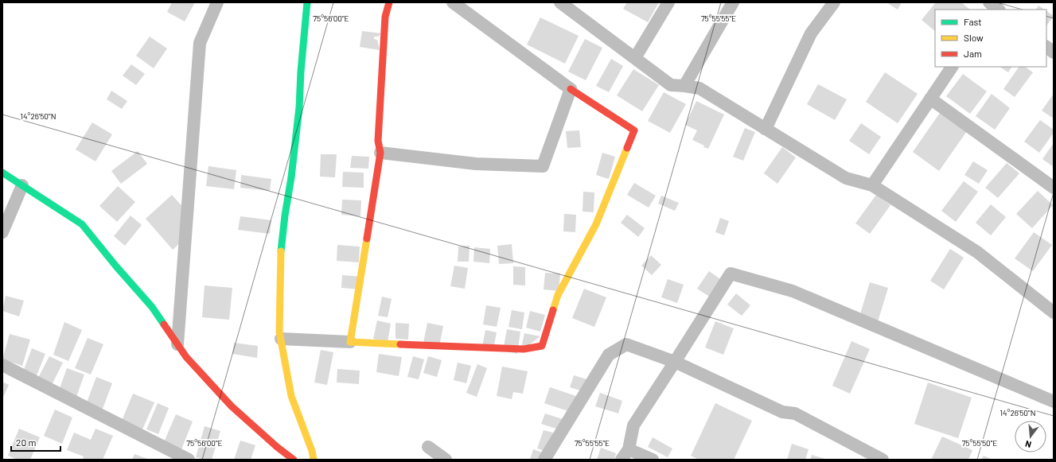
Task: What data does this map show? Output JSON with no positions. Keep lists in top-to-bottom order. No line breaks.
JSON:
{"legend":["Fast","Slow","Jam"],"scale_bar":"20 m","north":"bottom","coordinates":["75°56'00\"E","75°55'55\"E","14°26'50\"N","75°55'50\"E"]}
